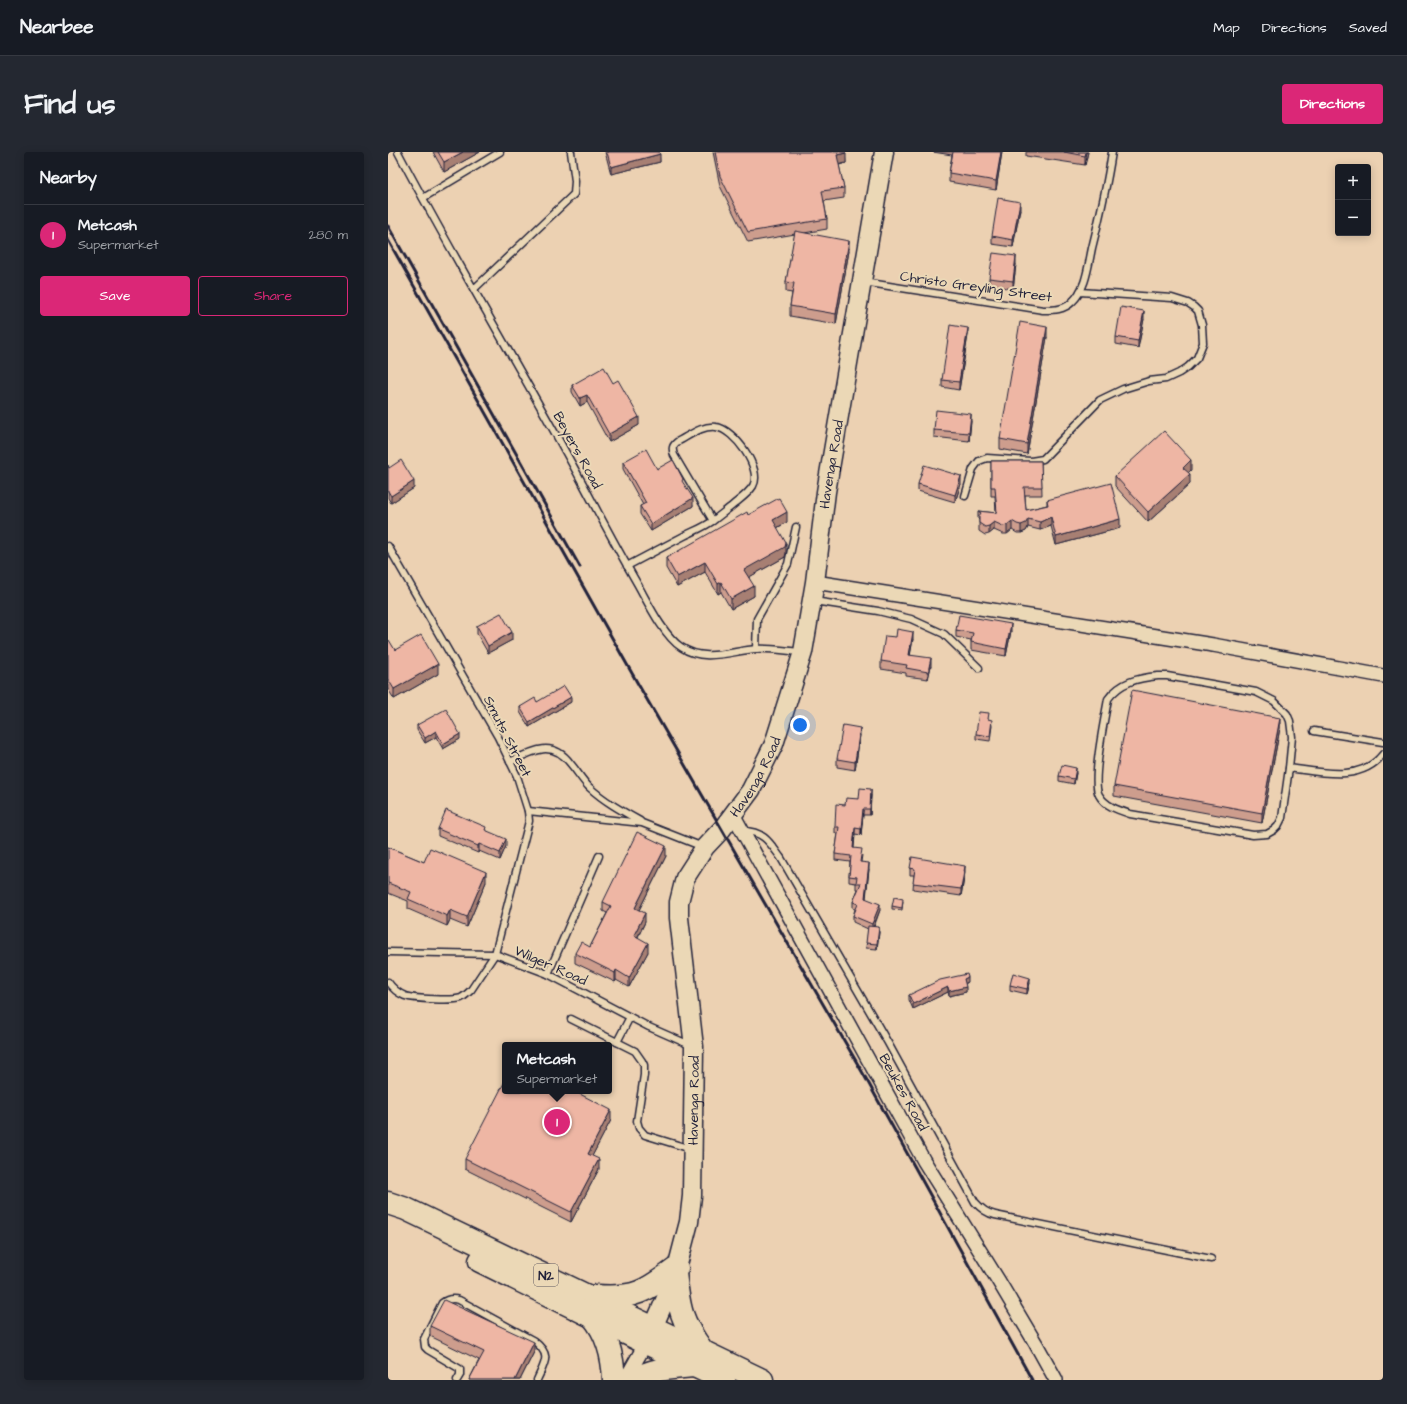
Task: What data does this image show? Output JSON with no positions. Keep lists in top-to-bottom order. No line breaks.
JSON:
{"streets":{"highway":["N2"],"street":["Havenga Road","Beukes Road"],"lane":["Christo Greyling Street","Beyers Road","Smuts Street","Wilger Road"]},"crossings":[["Christo Greyling Street","Havenga Road"],["Beyers Road","Havenga Road"],["Havenga Road","Wilger Road"],["Havenga Road","Beukes Road"],["Havenga Road","N2"],["Smuts Street","Wilger Road"]],"page":{"header":"Nearbee","nav":["Map","Directions","Saved"],"buttons":["Directions",["Save","Share"]],"title":"Find us","heading":"Nearby","map_buttons":["+","−"],"list":[{"mark":"1","name":"Metcash","note":"Supermarket","value":"280 m"}],"popup":["Metcash","Supermarket"],"pins":"1"}}
